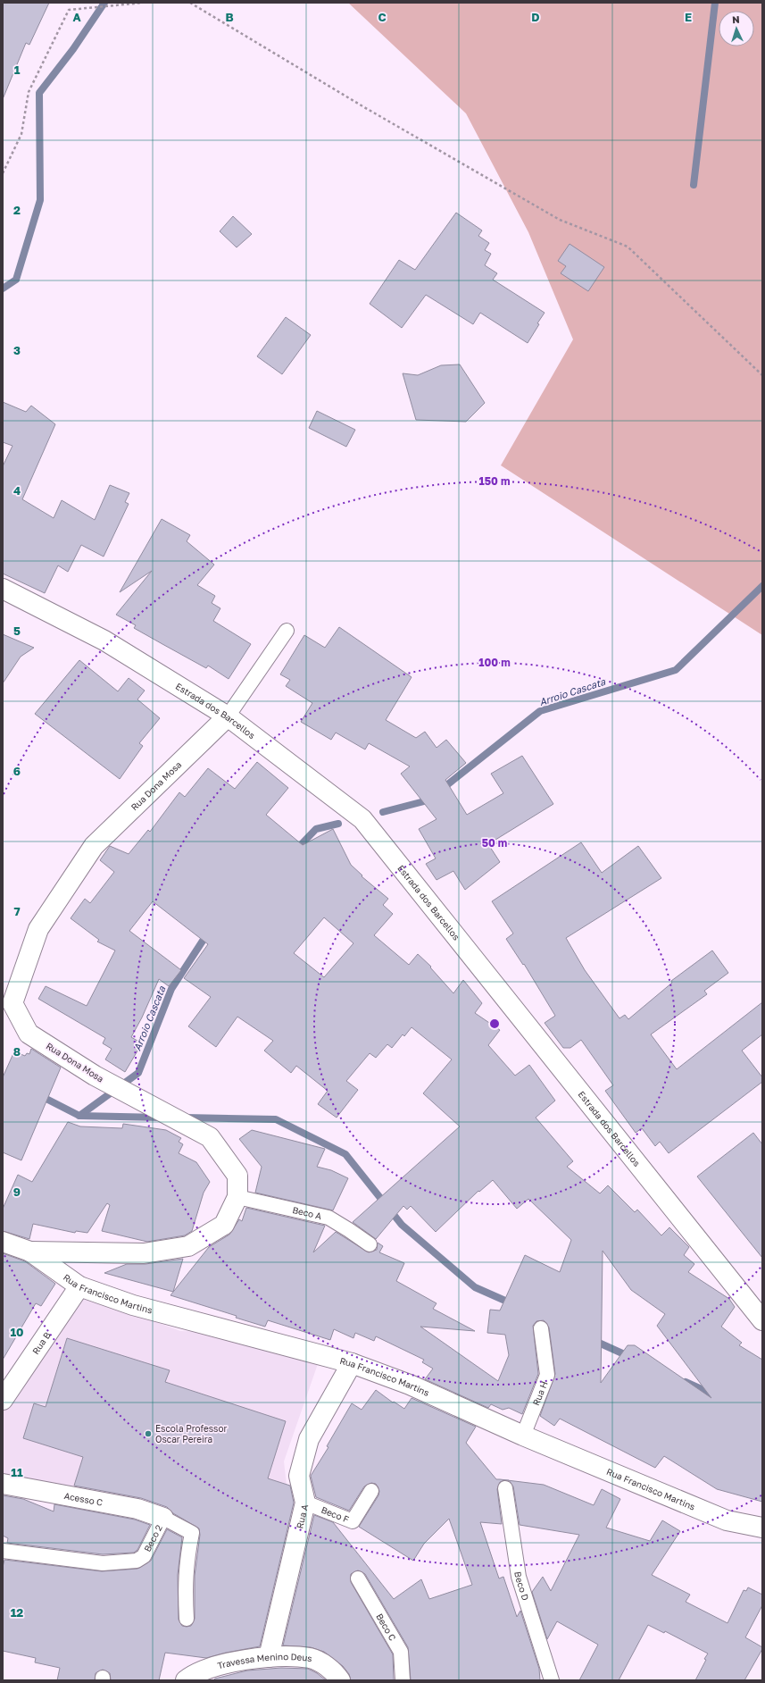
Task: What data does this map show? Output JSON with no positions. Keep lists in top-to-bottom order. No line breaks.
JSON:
{"streets":{"street":["Estrada dos Barcellos","Rua Dona Mosa","Rua Francisco Martins","Rua B","Acesso C","Rua A","Travessa Menino Deus"],"lane":["Beco A","Rua H","Beco F","Beco 2","Beco D","Beco C"]},"crossings":[["Estrada dos Barcellos","Rua Dona Mosa"],["Rua Dona Mosa","Beco A"],["Rua Dona Mosa","Rua Francisco Martins"],["Rua Francisco Martins","Rua B"],["Rua Francisco Martins","Rua H"],["Rua Francisco Martins","Rua A"],["Acesso C","Beco 2"],["Beco F","Rua A"],["Rua A","Travessa Menino Deus"]],"water":["Arroio Cascata"],"places":["Escola Professor Oscar Pereira"],"north":"top","grid":{"columns":["A","B","C","D","E"],"rows":["1","2","3","4","5","6","7","8","9","10","11","12"]},"rings":["150 m","100 m","50 m"]}
